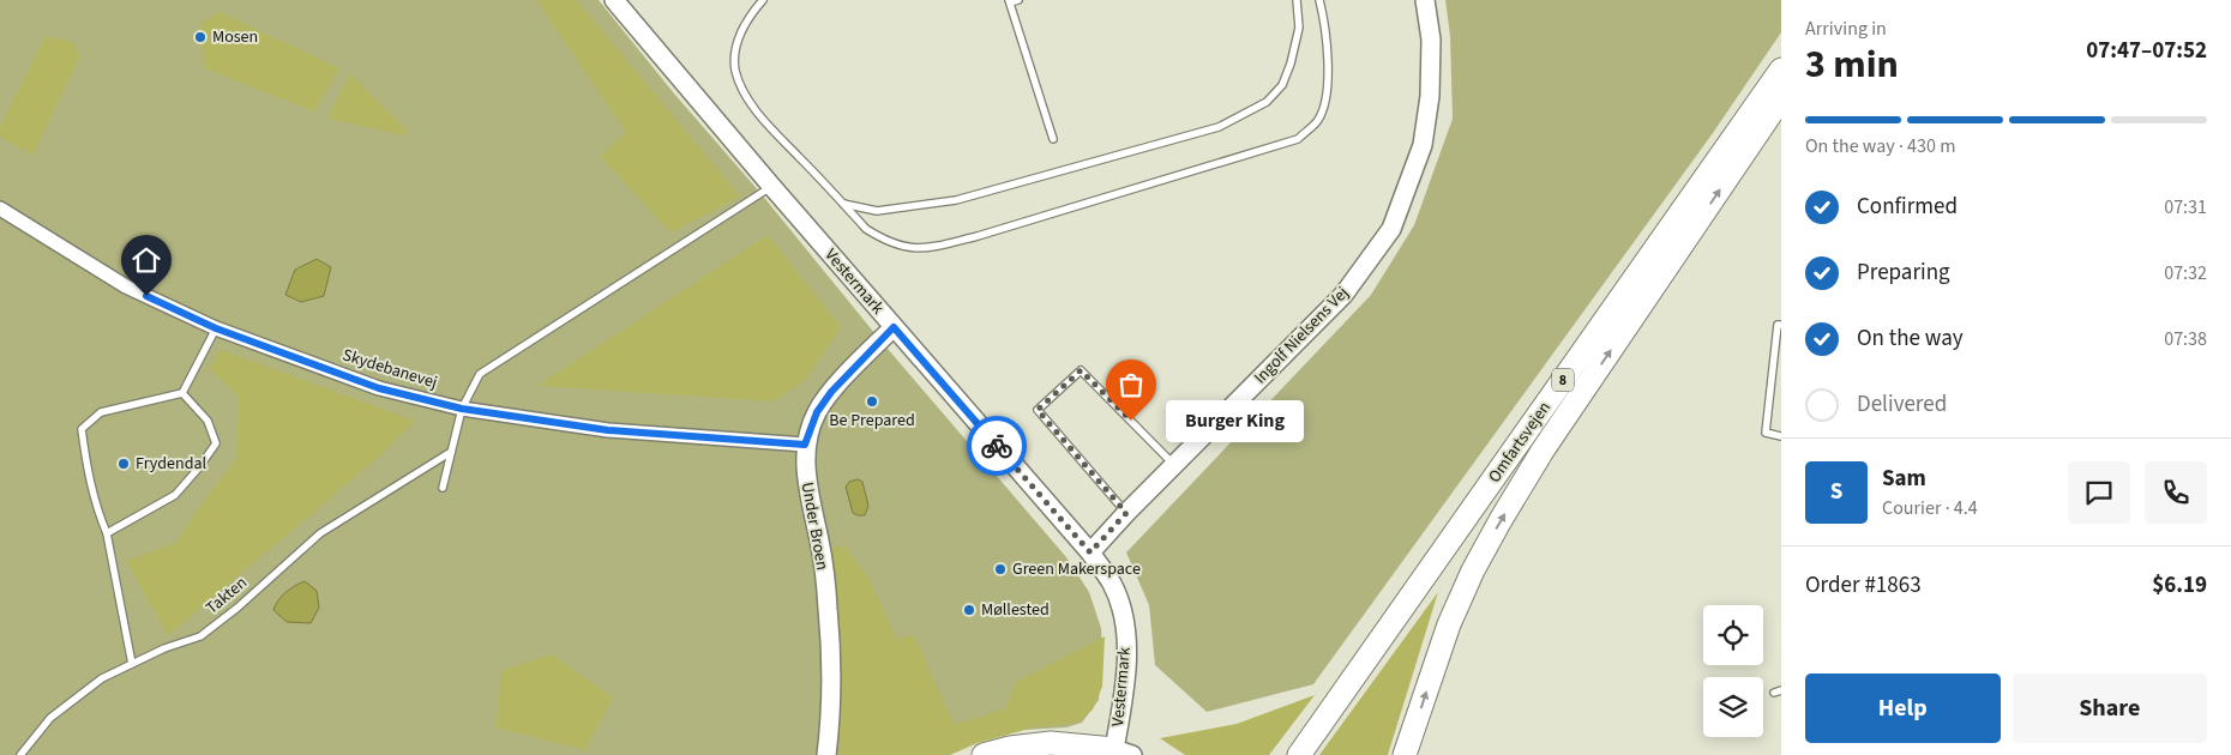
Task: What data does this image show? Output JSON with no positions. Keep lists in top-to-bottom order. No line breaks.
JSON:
{"streets":{"highway":["8","Omfartsvejen"],"street":["Vestermark","Ingolf Nielsens Vej","Skydebanevej","Under Broen"],"lane":["Takten"]},"crossings":[["Vestermark","Ingolf Nielsens Vej"],["Vestermark","Under Broen"],["Skydebanevej","Under Broen"]],"places":["Mosen","Be Prepared","Burger King","Frydendal","Green Makerspace","Møllested"],"page":{"heading":["3 min","Arriving in","07:47–07:52"],"panel":["Sam","Courier · 4.4","Order #1863","$6.19"],"bar":"On the way · 430 m","list":[["Confirmed","07:31"],["Preparing","07:32"],["On the way","07:38"],"Delivered"],"bubble":"Burger King","round":"S","buttons":["Help","Share"]}}
